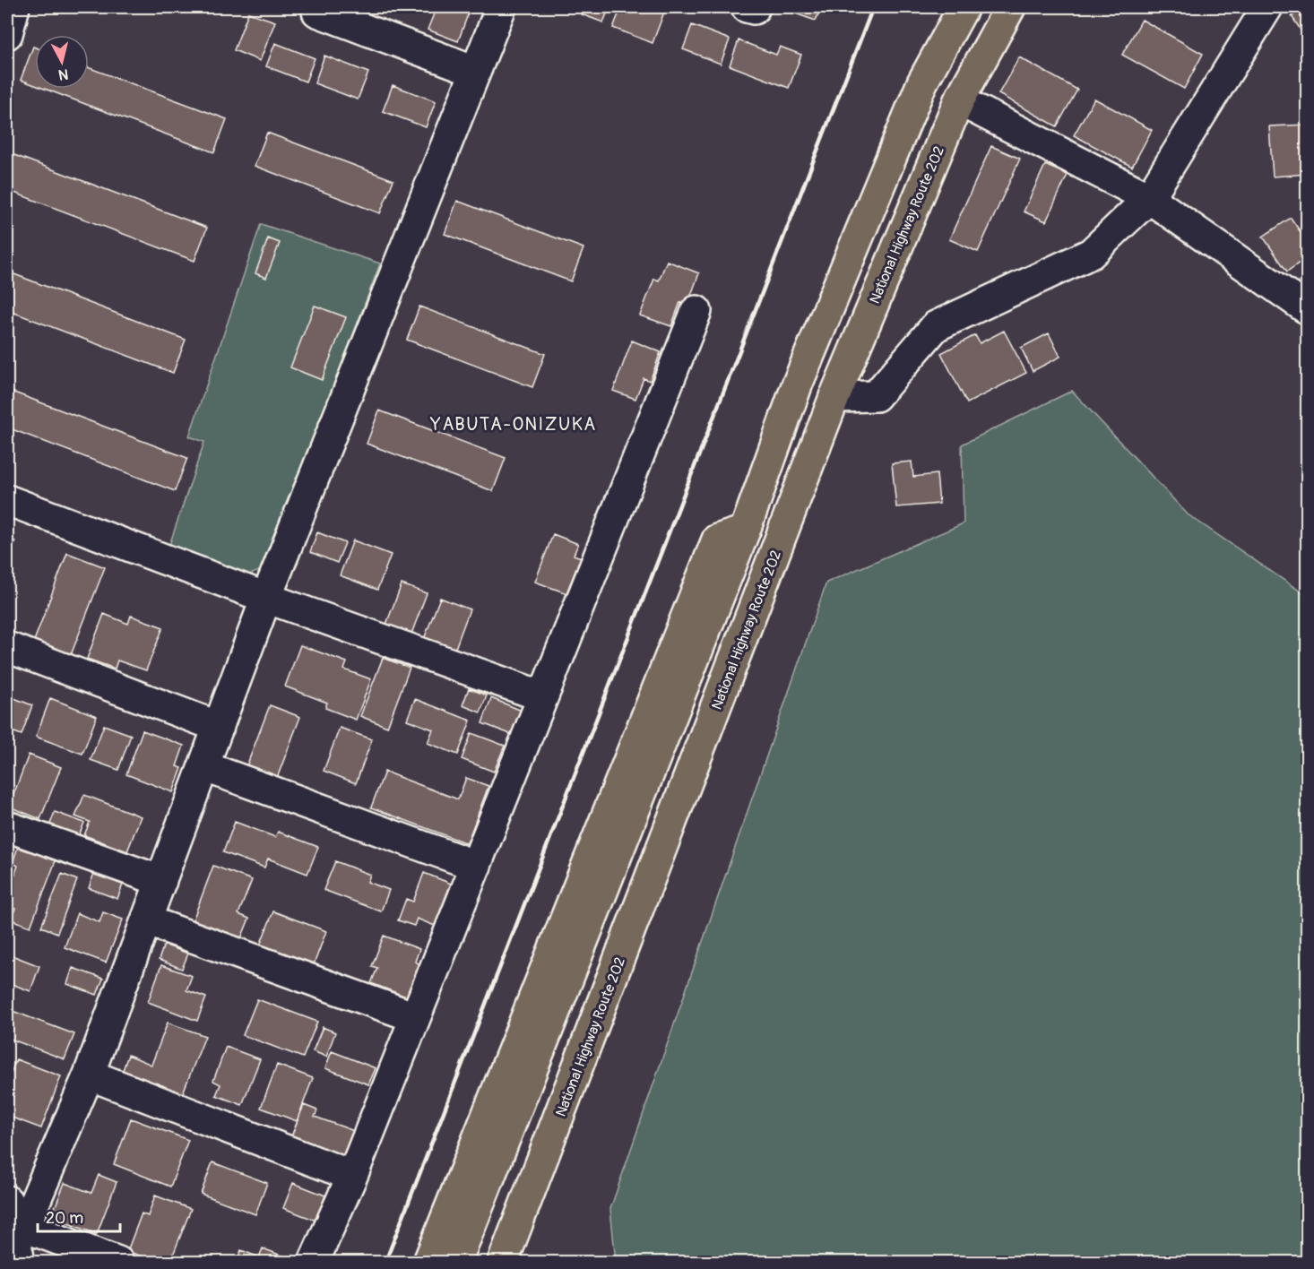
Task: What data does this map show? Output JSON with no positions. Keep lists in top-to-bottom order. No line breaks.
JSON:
{"streets":{"highway":["National Highway Route 202"]},"districts":["YABUTA-ONIZUKA"],"scale_bar":"20 m","north":"bottom"}
